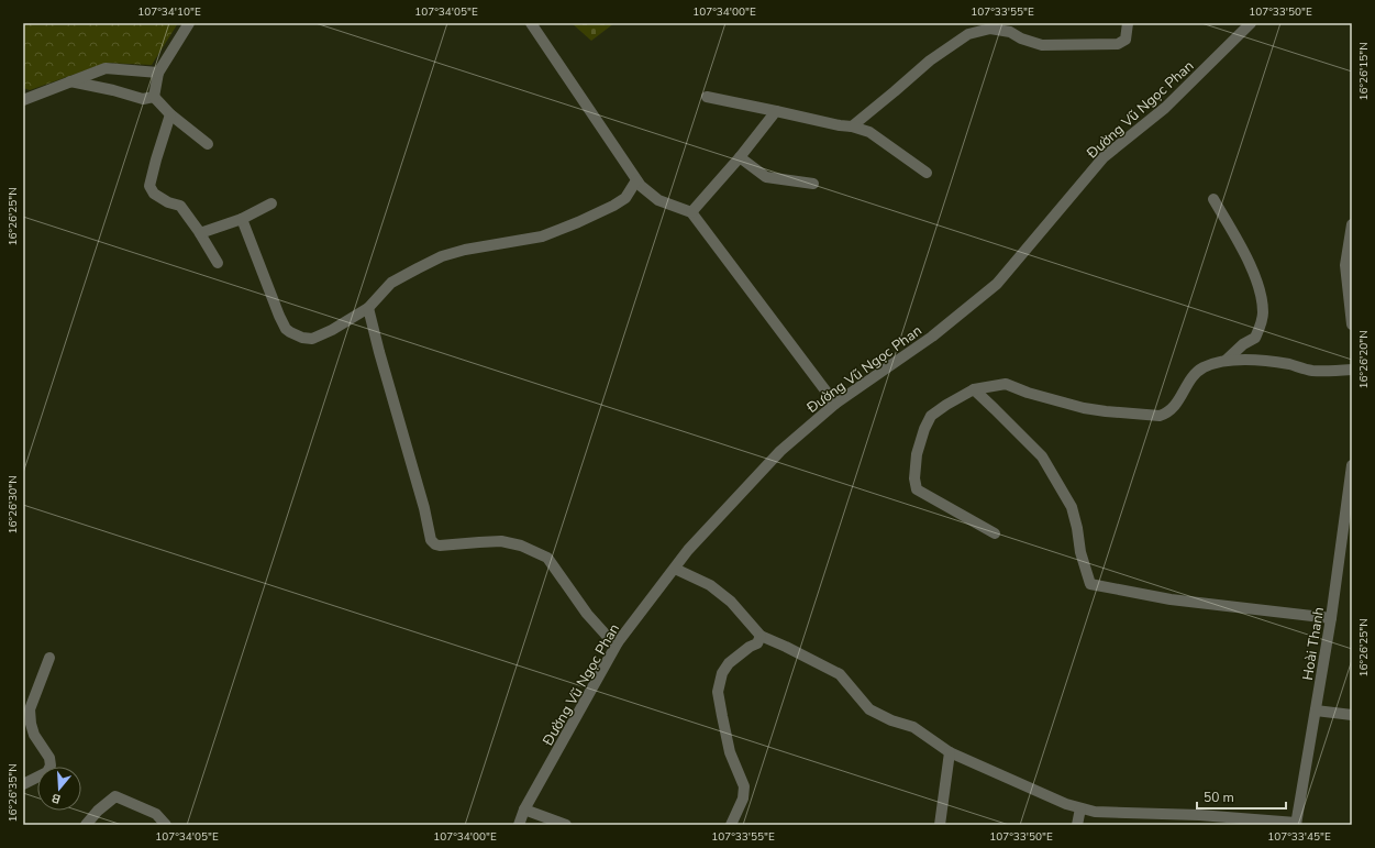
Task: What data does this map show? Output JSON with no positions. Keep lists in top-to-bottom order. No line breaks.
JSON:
{"streets":{"street":["Đường Vũ Ngọc Phan","Hoài Thanh"]},"scale_bar":"50 m","north":"bottom","coordinates":["107°34'10\"E","107°34'05\"E","107°34'00\"E","107°33'55\"E","107°33'50\"E","16°26'15\"N","16°26'25\"N","16°26'20\"N","16°26'30\"N","16°26'35\"N","107°33'45\"E"]}
